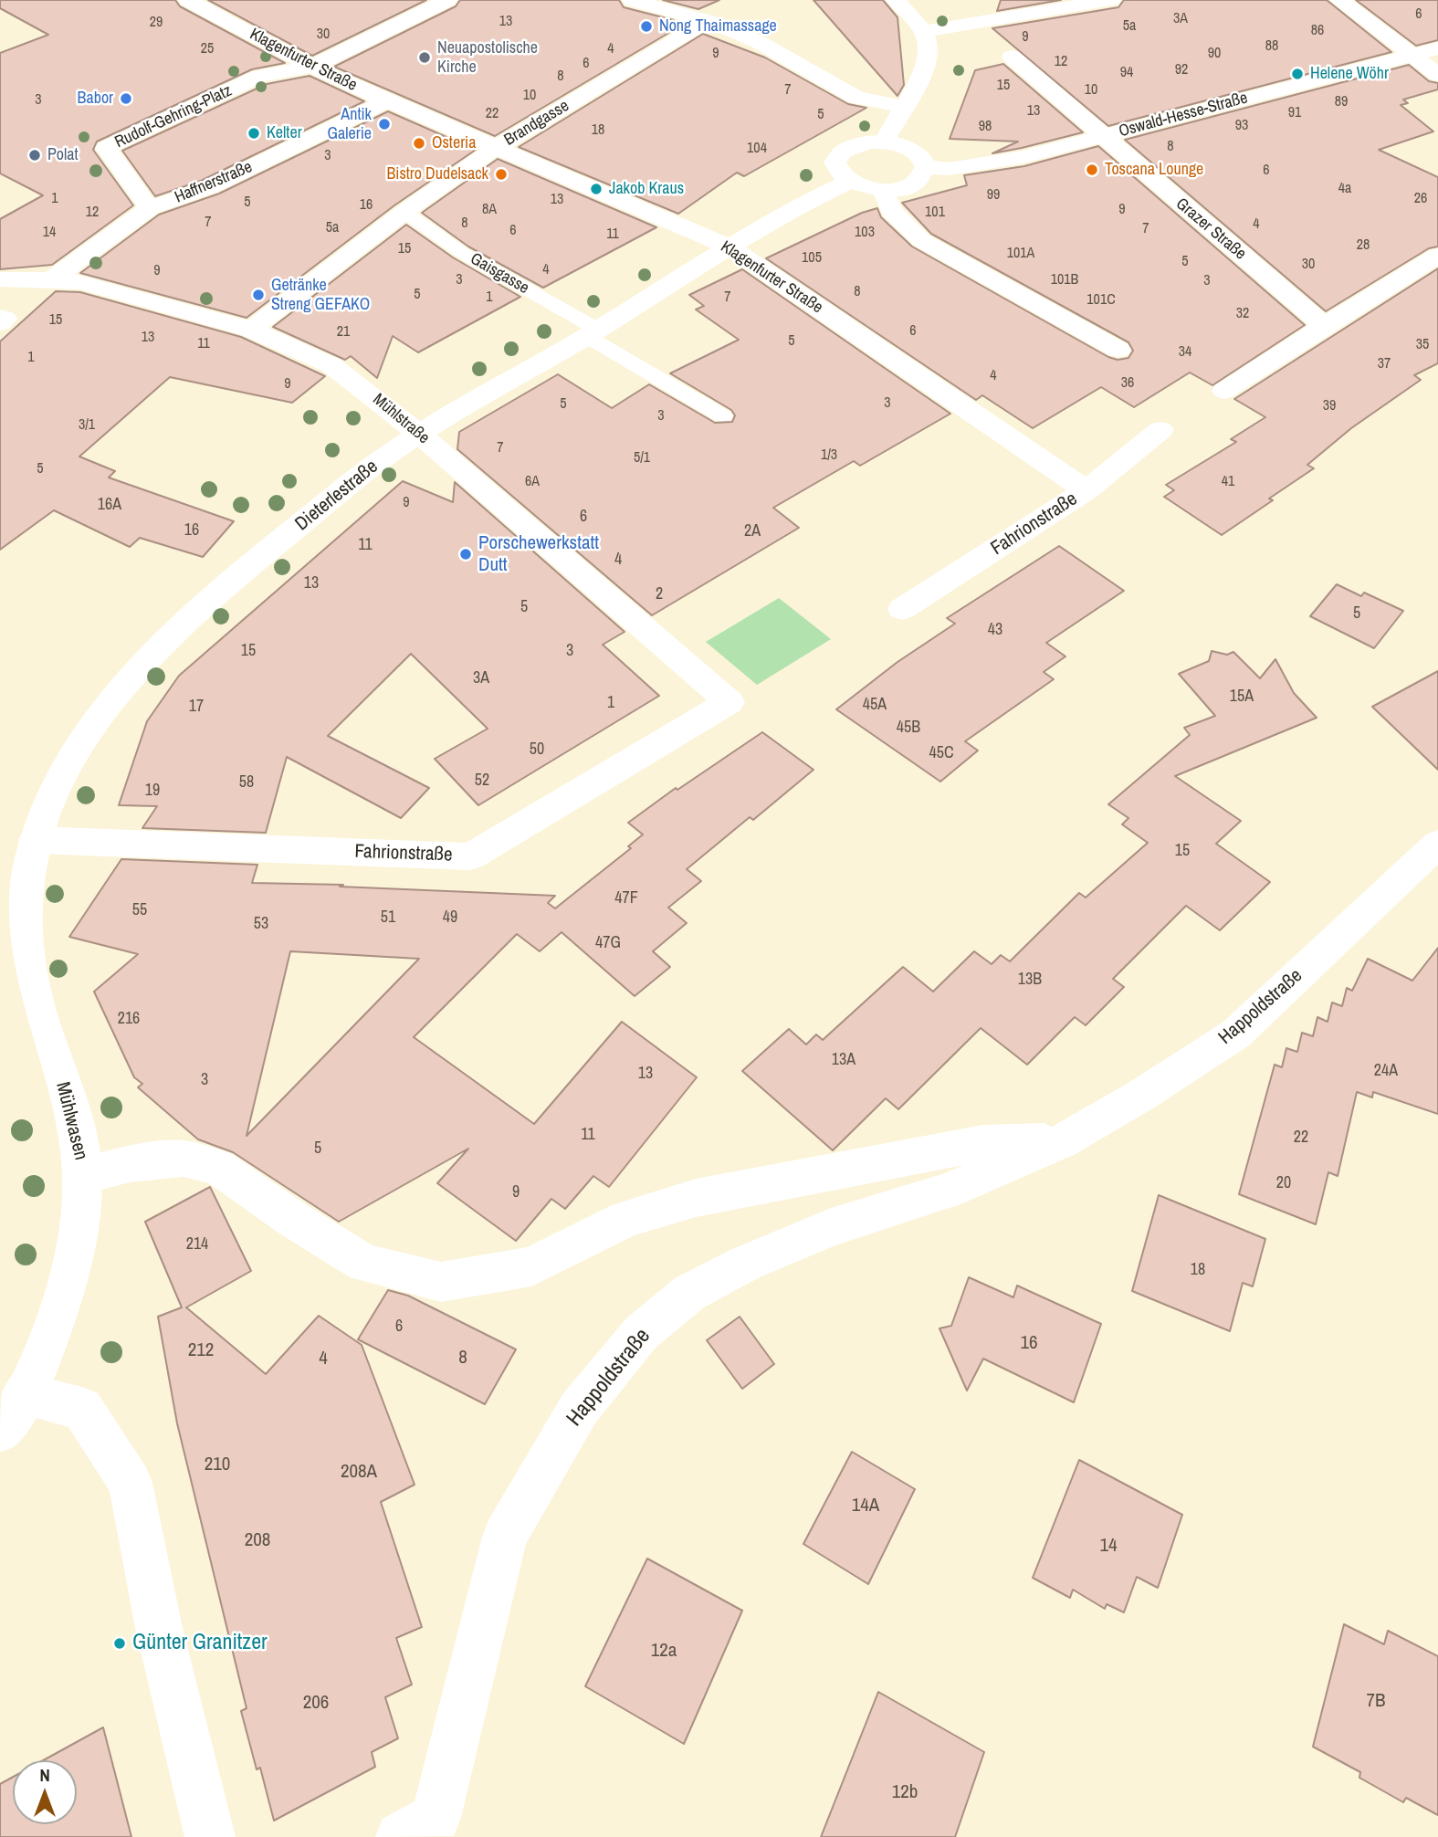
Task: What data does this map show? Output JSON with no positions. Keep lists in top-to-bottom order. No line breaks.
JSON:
{"streets":{"street":["Klagenfurter Straße","Oswald-Hesse-Straße","Rudolf-Gehring-Platz","Brandgasse","Haffnerstraße","Grazer Straße","Mühlstraße","Dieterlestraße","Fahrionstraße","Happoldstraße","Mühlwasen"],"lane":["Gaisgasse"]},"crossings":[["Klagenfurter Straße","Rudolf-Gehring-Platz"],["Klagenfurter Straße","Brandgasse"],["Klagenfurter Straße","Haffnerstraße"],["Klagenfurter Straße","Dieterlestraße"],["Klagenfurter Straße","Fahrionstraße"],["Oswald-Hesse-Straße","Grazer Straße"],["Rudolf-Gehring-Platz","Haffnerstraße"],["Brandgasse","Gaisgasse"],["Brandgasse","Mühlstraße"],["Haffnerstraße","Mühlstraße"],["Gaisgasse","Dieterlestraße"],["Mühlstraße","Dieterlestraße"],["Mühlstraße","Fahrionstraße"],["Dieterlestraße","Fahrionstraße"],["Dieterlestraße","Mühlwasen"],["Fahrionstraße","Mühlwasen"],["Happoldstraße","Mühlwasen"]],"places":["Nong Thaimassage","Neuapostolische Kirche","Helene Wöhr","Babor","Antik Galerie","Kelter","Osteria","Polat","Toscana Lounge","Bistro Dudelsack","Jakob Kraus","Getränke Streng GEFAKO","Porschewerkstatt Dutt","Günter Granitzer"],"house_numbers":["6","3A","13","29","5a","86","30","9","88","25","4","9","90","12","6","92","94","8","15","7","10","10","3","89","13","91","22","5","93","98","18","8","104","3","6","4a","99","1","26","13","5","16","8A","9","12","101","7","8","4","5a","7","6","14","103","11","28","15","101A","105","5","30","4","9","3","101B","3","8","5","1","7","101C","32","15","6","21","13","5","11","35","34","1","37","4","36","9","3","5","39","3","3/1","7","1/3","5/1","5","6A","41","9","16A","6","16","2A","11","4","13","2","5","5","43","15","3","3A","15A","1","45A","17","45B","50","45C","52","58","19","15","47F","55","51","49","53","47G","13B","216","13A","24A","13","3","11","22","5","20","9","214","18","6","16","212","8","4","210","208A","14A","208","14","12a","7B","206","12b"],"north":"top"}
